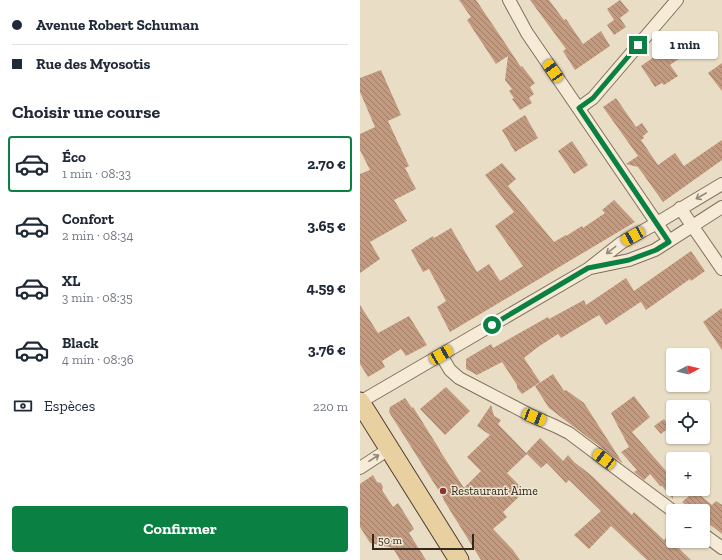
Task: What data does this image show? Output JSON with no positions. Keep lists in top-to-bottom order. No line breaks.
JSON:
{"places":["Restaurant Aime"],"scale_bar":"50 m","north":"right","page":{"banner":["Avenue Robert Schuman","Rue des Myosotis"],"bubble":"1 min","heading":"Choisir une course","list":[{"name":"Éco","note":"1 min · 08:33","value":"2.70 €"},{"name":"Confort","note":"2 min · 08:34","value":"3.65 €"},{"name":"XL","note":"3 min · 08:35","value":"4.59 €"},{"name":"Black","note":"4 min · 08:36","value":"3.76 €"}],"map_buttons":["+","−"],"pay":["Espèces","220 m"],"buttons":"Confirmer","scale":"50 m"}}
